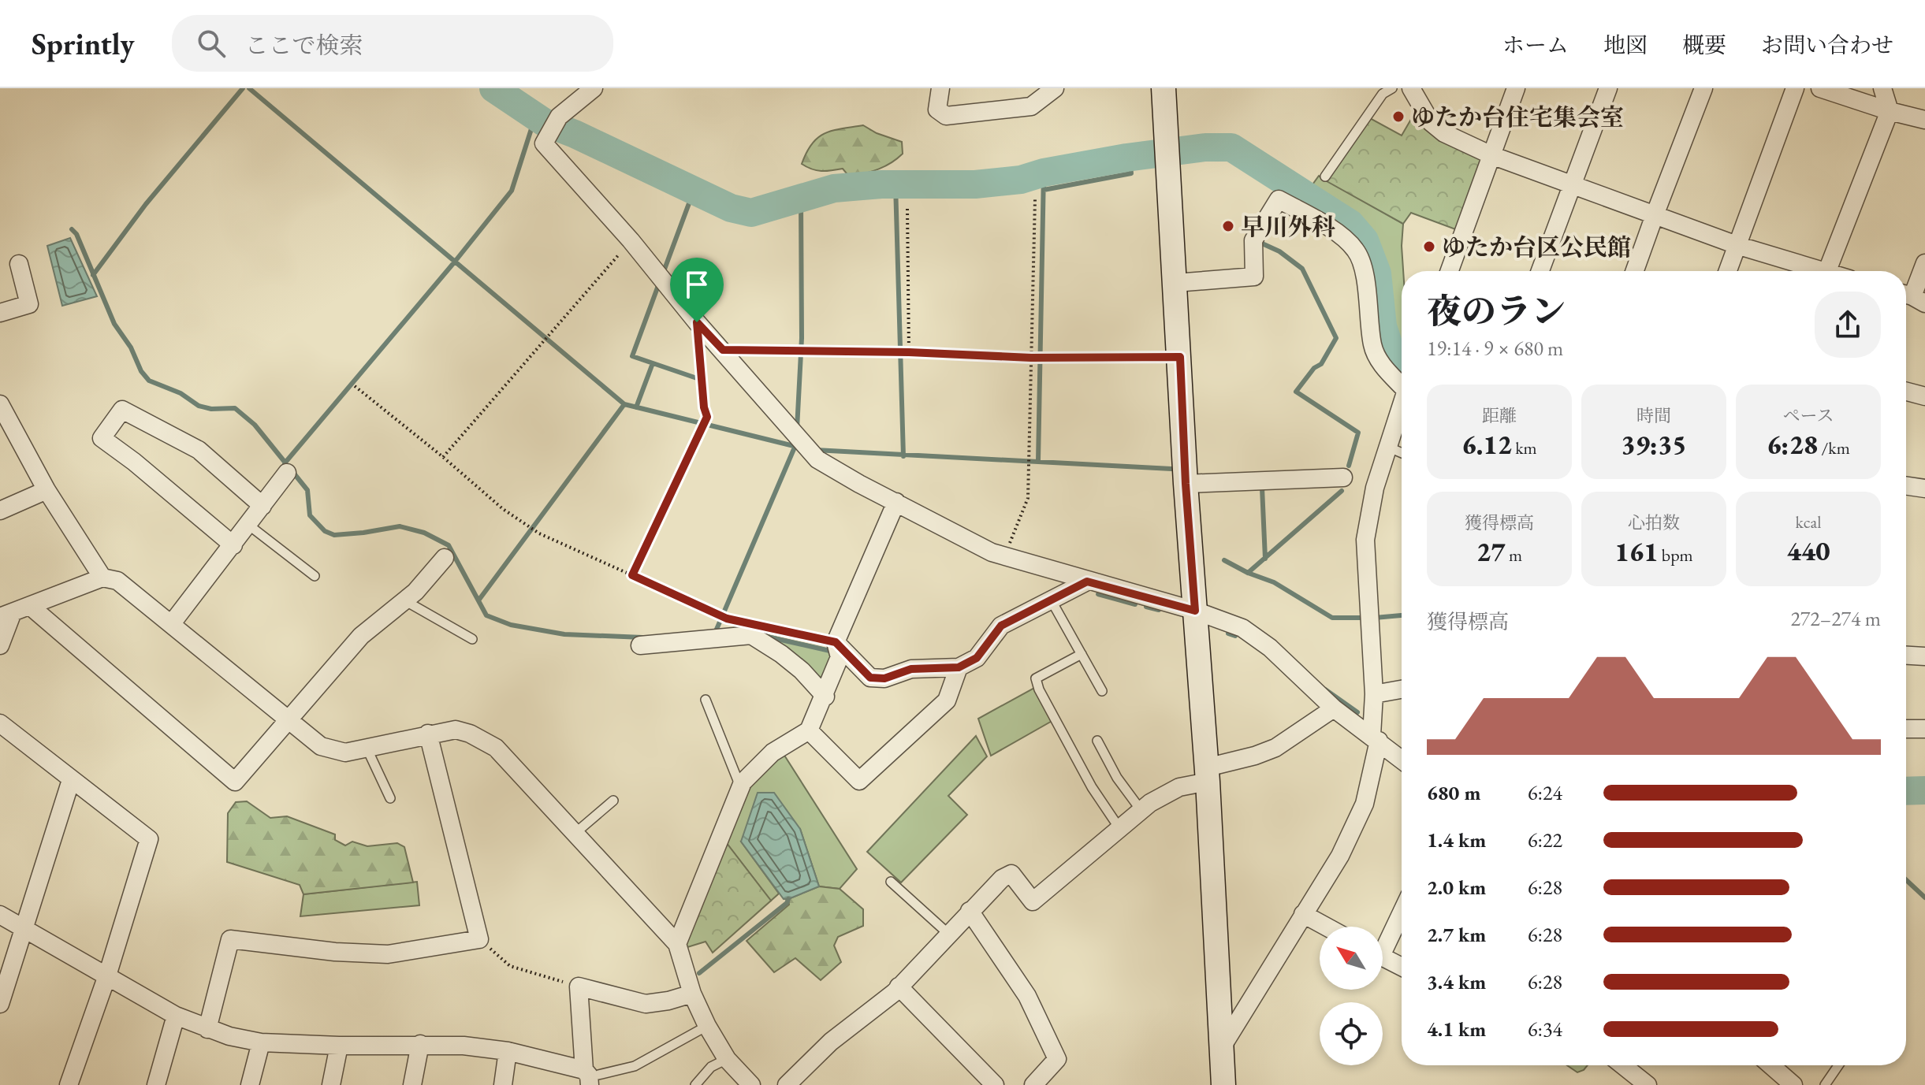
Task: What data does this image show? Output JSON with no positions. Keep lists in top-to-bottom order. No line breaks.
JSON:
{"places":["ゆたか台住宅集会室","早川外科","ゆたか台区公民館"],"north":"top left","page":{"header":"Sprintly","search":"ここで検索","nav":["ホーム","地図","概要","お問い合わせ"],"heading":["夜のラン","19:14 · 9 × 680 m"],"stats":[["距離","6.12 km"],["時間","39:35"],["ペース","6:28 /km"],["獲得標高","27 m"],["心拍数","161 bpm"],["kcal","440"]],"chart":["獲得標高","272–274 m"],"list":[{"name":"680 m","note":"6:24"},{"name":"1.4 km","note":"6:22"},{"name":"2.0 km","note":"6:28"},{"name":"2.7 km","note":"6:28"},{"name":"3.4 km","note":"6:28"},{"name":"4.1 km","note":"6:34"}]}}
